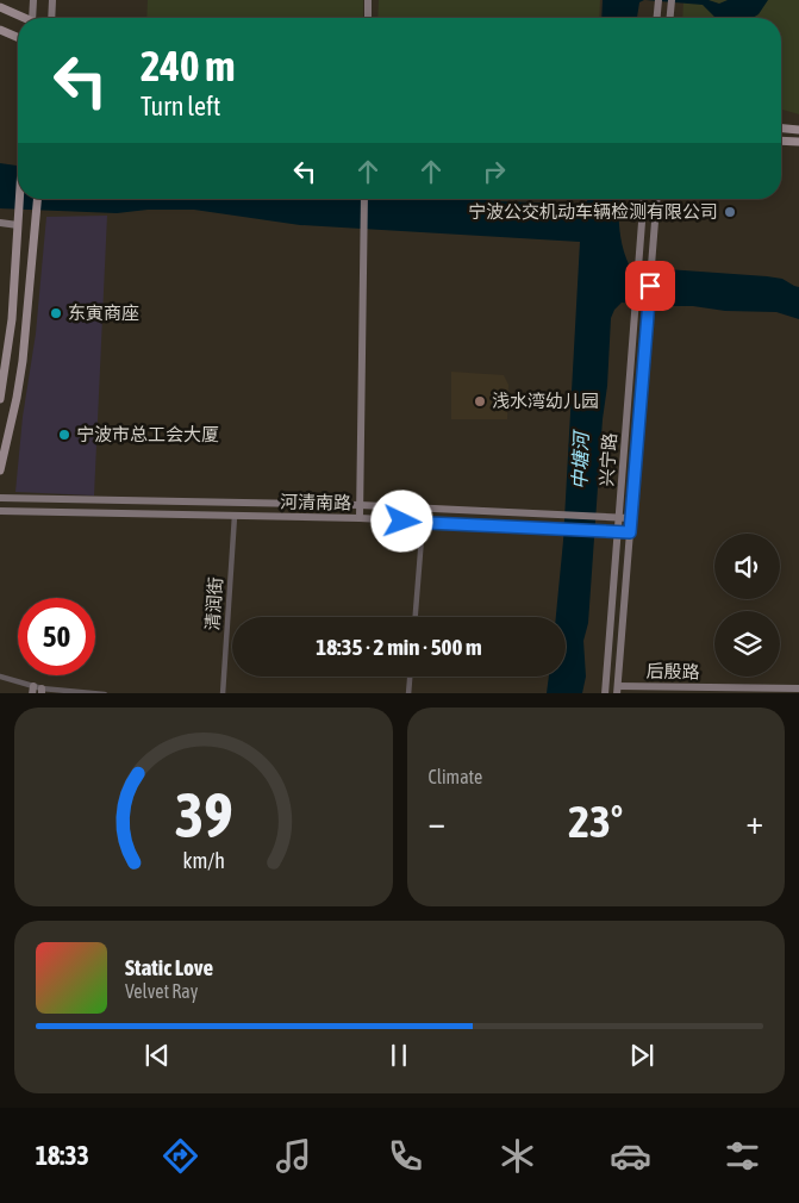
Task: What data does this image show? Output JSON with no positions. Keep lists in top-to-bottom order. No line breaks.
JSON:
{"streets":{"main road":["兴宁路","河清南路","后殷路"],"street":["清润街"]},"crossings":[["兴宁路","河清南路"],["河清南路","清润街"]],"water":["中塘河"],"places":["宁波公交机动车辆检测有限公司","东寅商座","浅水湾幼儿园","宁波市总工会大厦"],"page":{"turn":["240 m","Turn left"],"limit":"50","trip":"18:35 · 2 min · 500 m","tile":"Climate","heat":["−","23°","+"],"song":["Static Love","Velvet Ray"],"tabs":"18:33","gauge":["39","km/h"]}}
